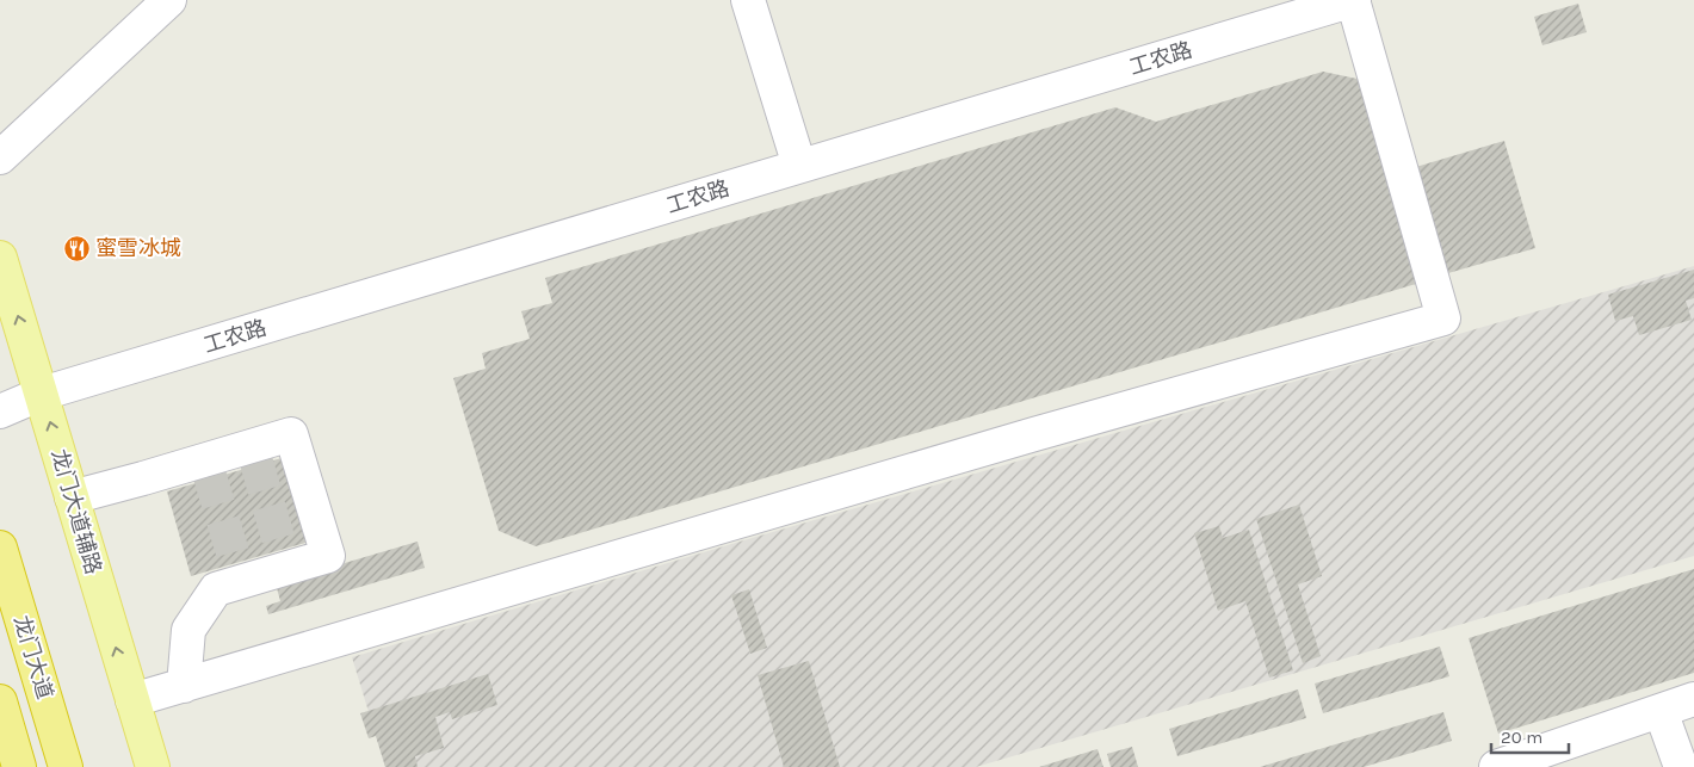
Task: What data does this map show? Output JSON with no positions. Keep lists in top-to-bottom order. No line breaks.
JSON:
{"streets":{"highway":["龙门大道"],"main road":["龙门大道辅路"],"street":["工农路"]},"crossings":[["工农路","龙门大道辅路"]],"one_way":["龙门大道辅路"],"places":{"restaurant":["蜜雪冰城"]},"scale_bar":"20 m"}
